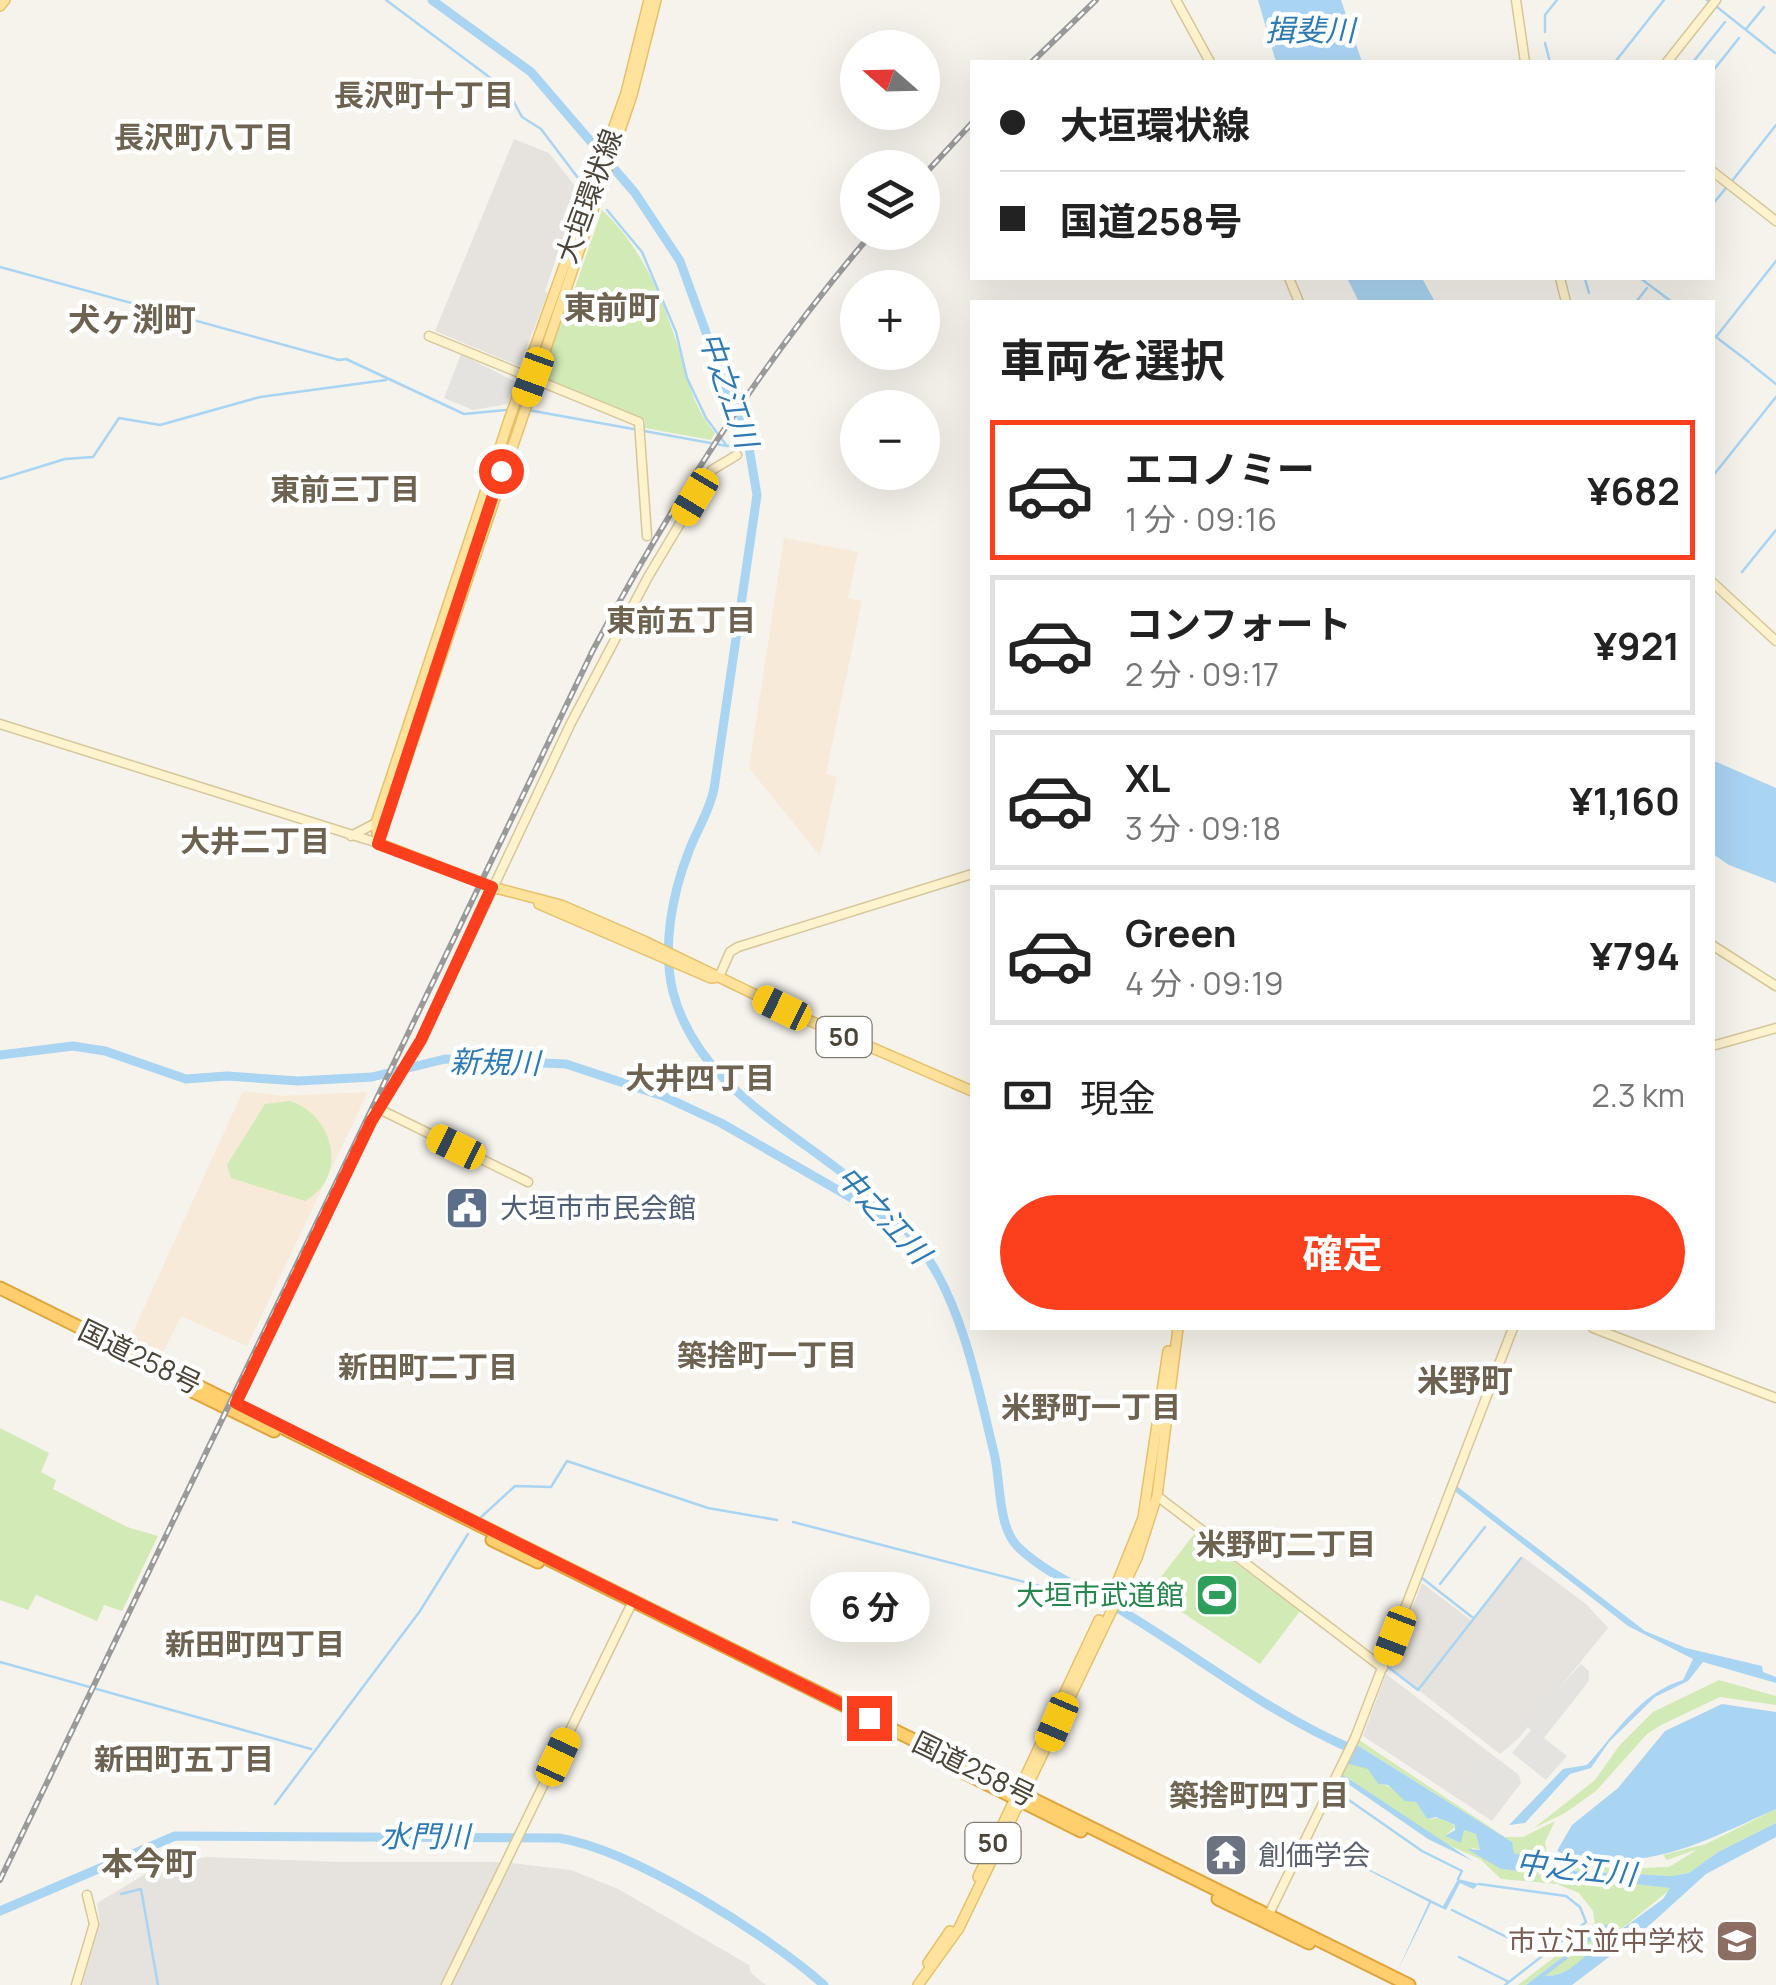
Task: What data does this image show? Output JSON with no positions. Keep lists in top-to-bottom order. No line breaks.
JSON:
{"streets":{"highway":["国道258号"],"main road":["大垣環状線","50"]},"crossings":[["大垣環状線","50"],["50","国道258号"]],"districts":["長沢町十丁目","長沢町八丁目","東前町","犬ヶ渕町","東前三丁目","東前五丁目","大井二丁目","大井四丁目","築捨町一丁目","新田町二丁目","米野町","米野町一丁目","米野町二丁目","新田町四丁目","新田町五丁目","築捨町四丁目","本今町"],"water":["揖斐川","中之江川","新規川","水門川"],"places":{"public building":["大垣市市民会館"],"sports":["大垣市武道館"],"temple":["創価学会"],"school or university":["市立江並中学校"]},"north":"left","page":{"map_buttons":["+","−"],"banner":["大垣環状線","国道258号"],"heading":"車両を選択","list":[{"name":"エコノミー","note":"1 分 · 09:16","value":"¥682"},{"name":"コンフォート","note":"2 分 · 09:17","value":"¥921"},{"name":"XL","note":"3 分 · 09:18","value":"¥1,160"},{"name":"Green","note":"4 分 · 09:19","value":"¥794"}],"pay":["現金","2.3 km"],"buttons":"確定","bubble":"6 分"}}
